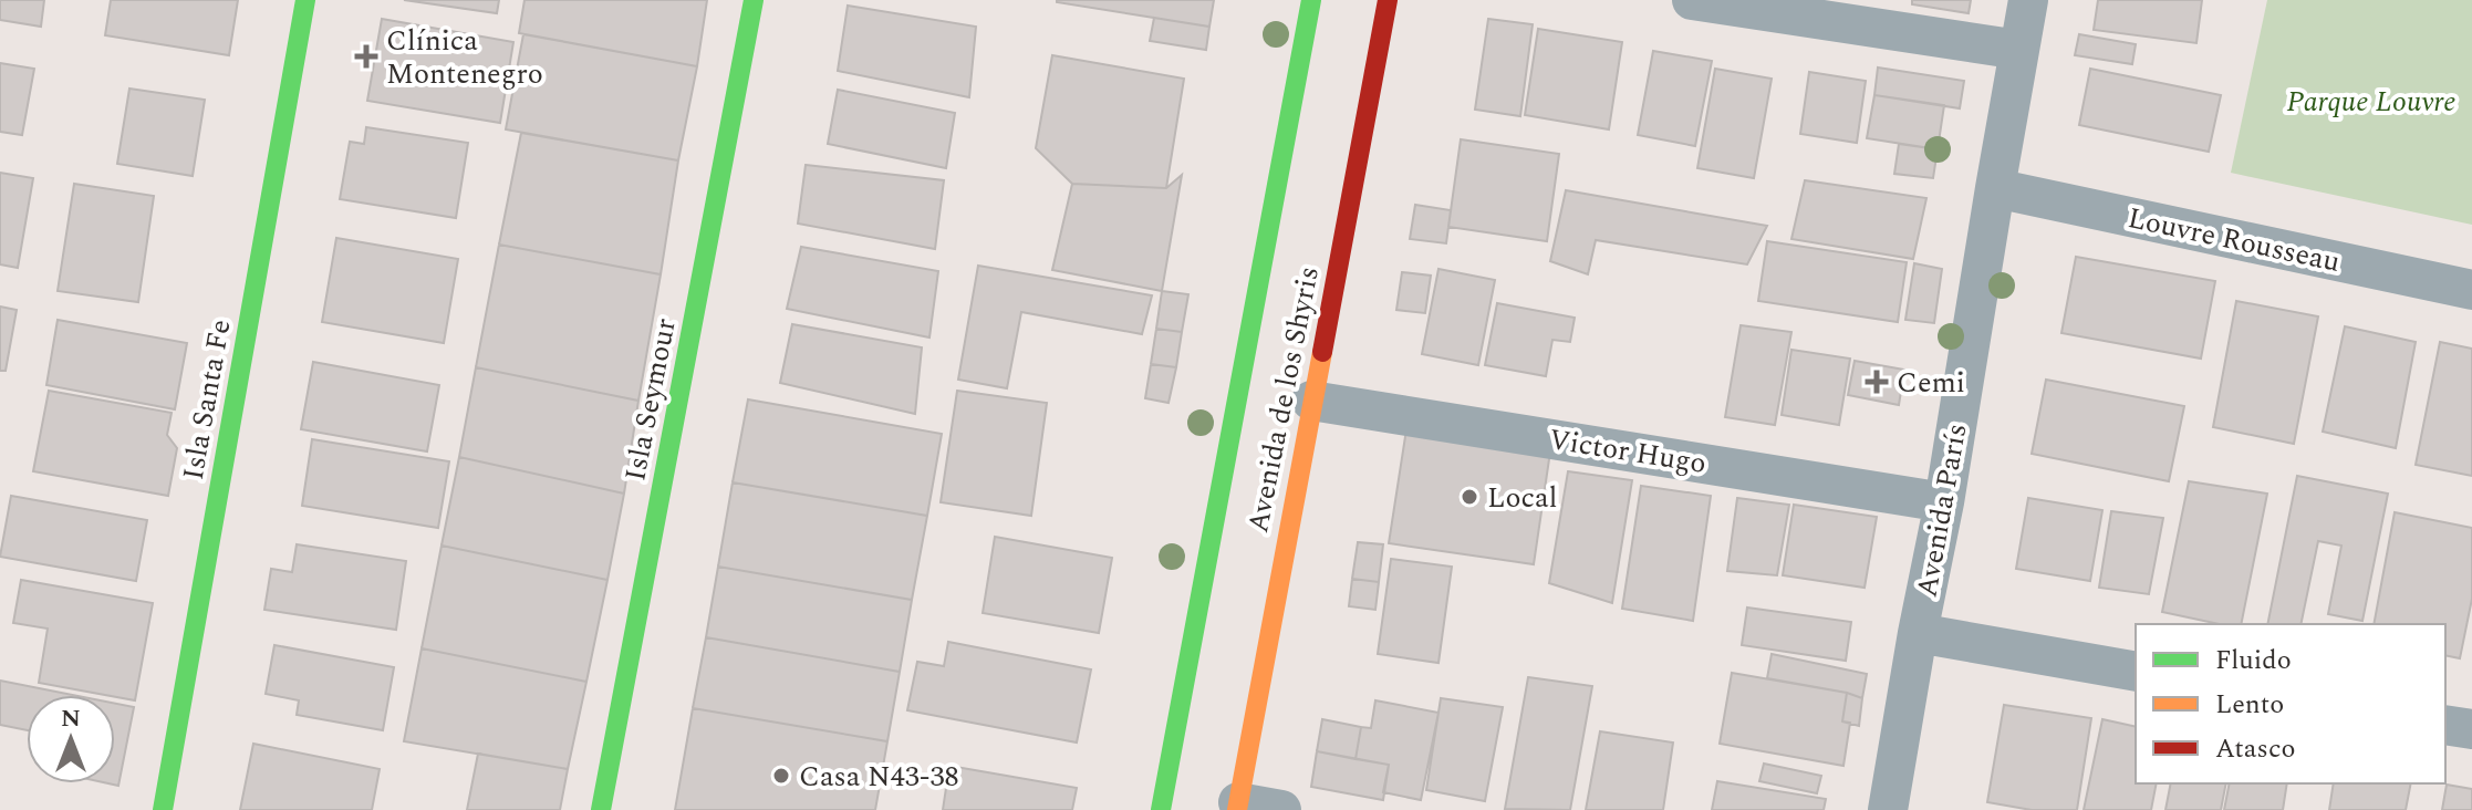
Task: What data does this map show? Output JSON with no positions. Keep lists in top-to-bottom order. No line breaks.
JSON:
{"streets":{"street":["Louvre Rousseau","Isla Santa Fe","Isla Seymour","Avenida de los Shyris","Victor Hugo","Avenida París"]},"crossings":[["Louvre Rousseau","Avenida París"],["Avenida de los Shyris","Victor Hugo"],["Victor Hugo","Avenida París"]],"parks":["Parque Louvre"],"places":{"health":["Clínica Montenegro","Cemi"],"other":["Local","Casa N43-38"]},"legend":["Fluido","Lento","Atasco"],"north":"top"}
